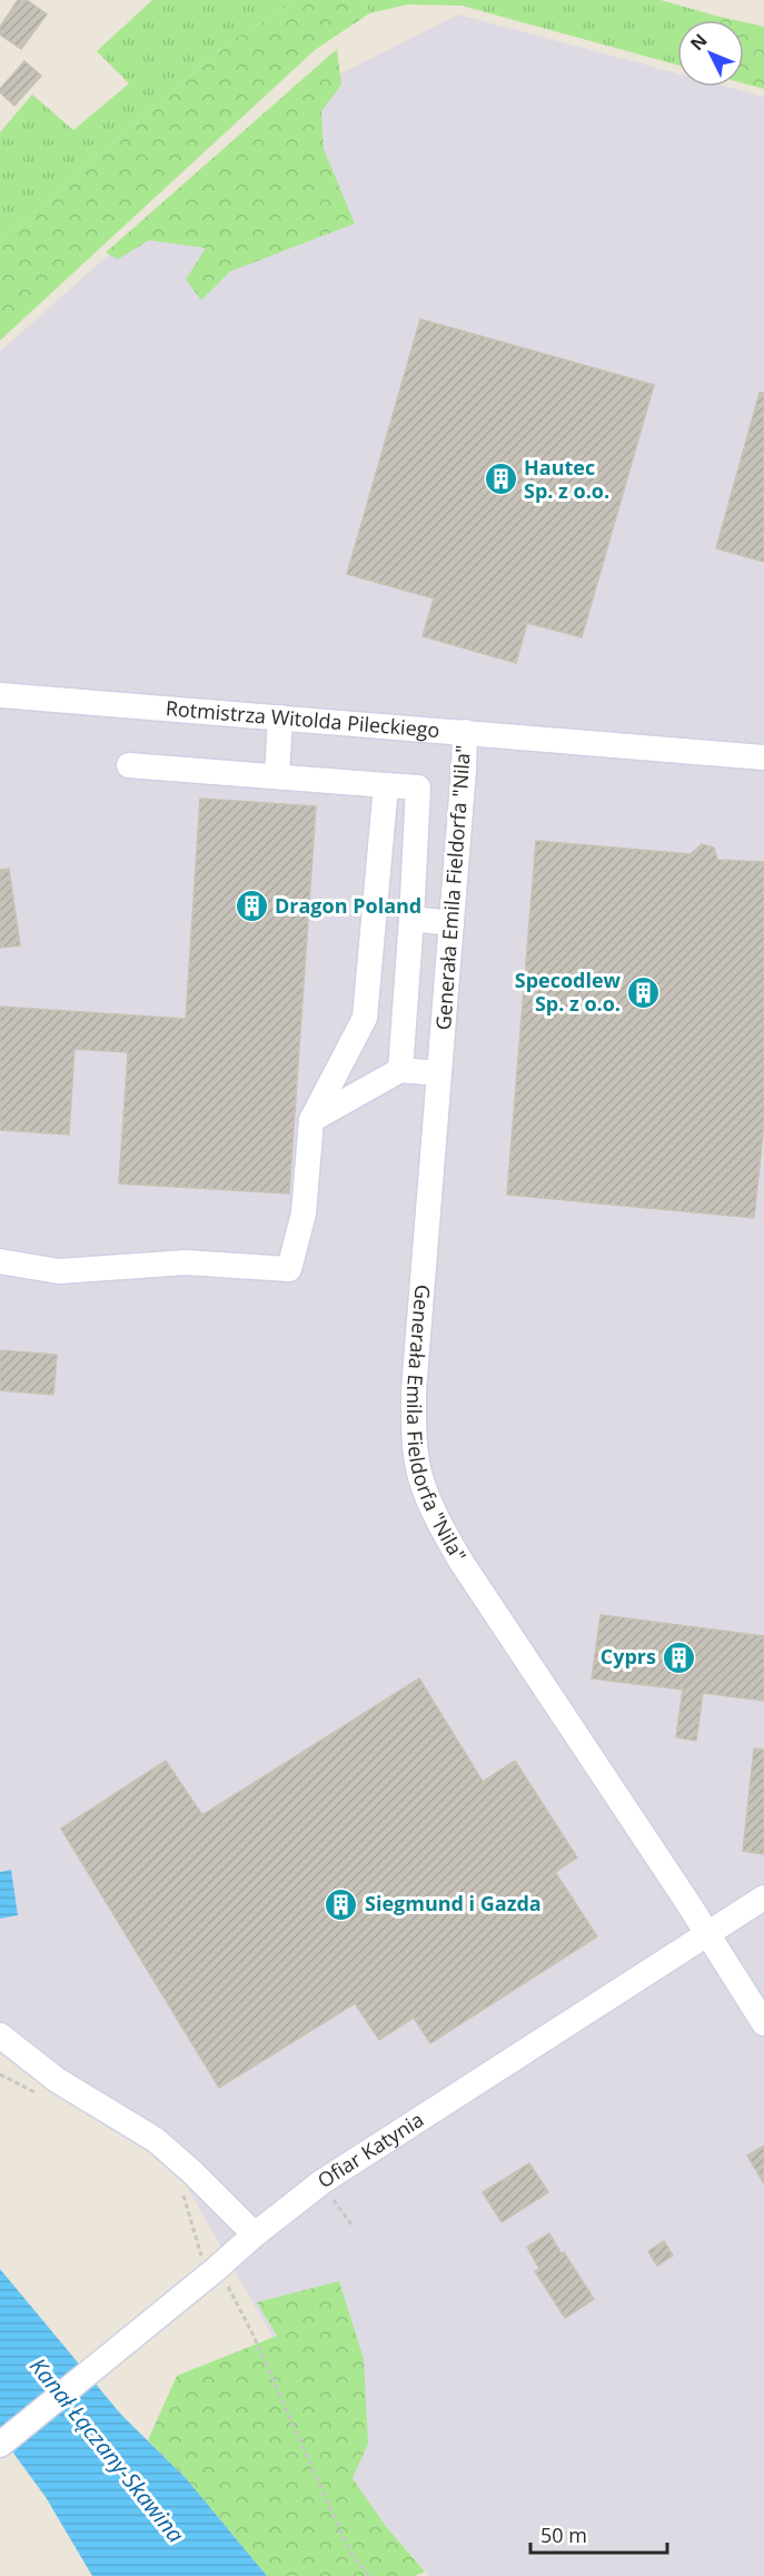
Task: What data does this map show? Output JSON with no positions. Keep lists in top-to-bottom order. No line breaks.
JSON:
{"streets":{"street":["Rotmistrza Witolda Pileckiego","Generała Emila Fieldorfa \"Nila\"","Ofiar Katynia"]},"crossings":[["Rotmistrza Witolda Pileckiego","Generała Emila Fieldorfa \"Nila\""],["Generała Emila Fieldorfa \"Nila\"","Ofiar Katynia"]],"water":["Kanał Łączany-Skawina"],"places":{"building":["Hautec Sp. z o.o.","Dragon Poland","Specodlew Sp. z o.o.","Cyprs","Siegmund i Gazda"]},"scale_bar":"50 m","north":"top left"}
